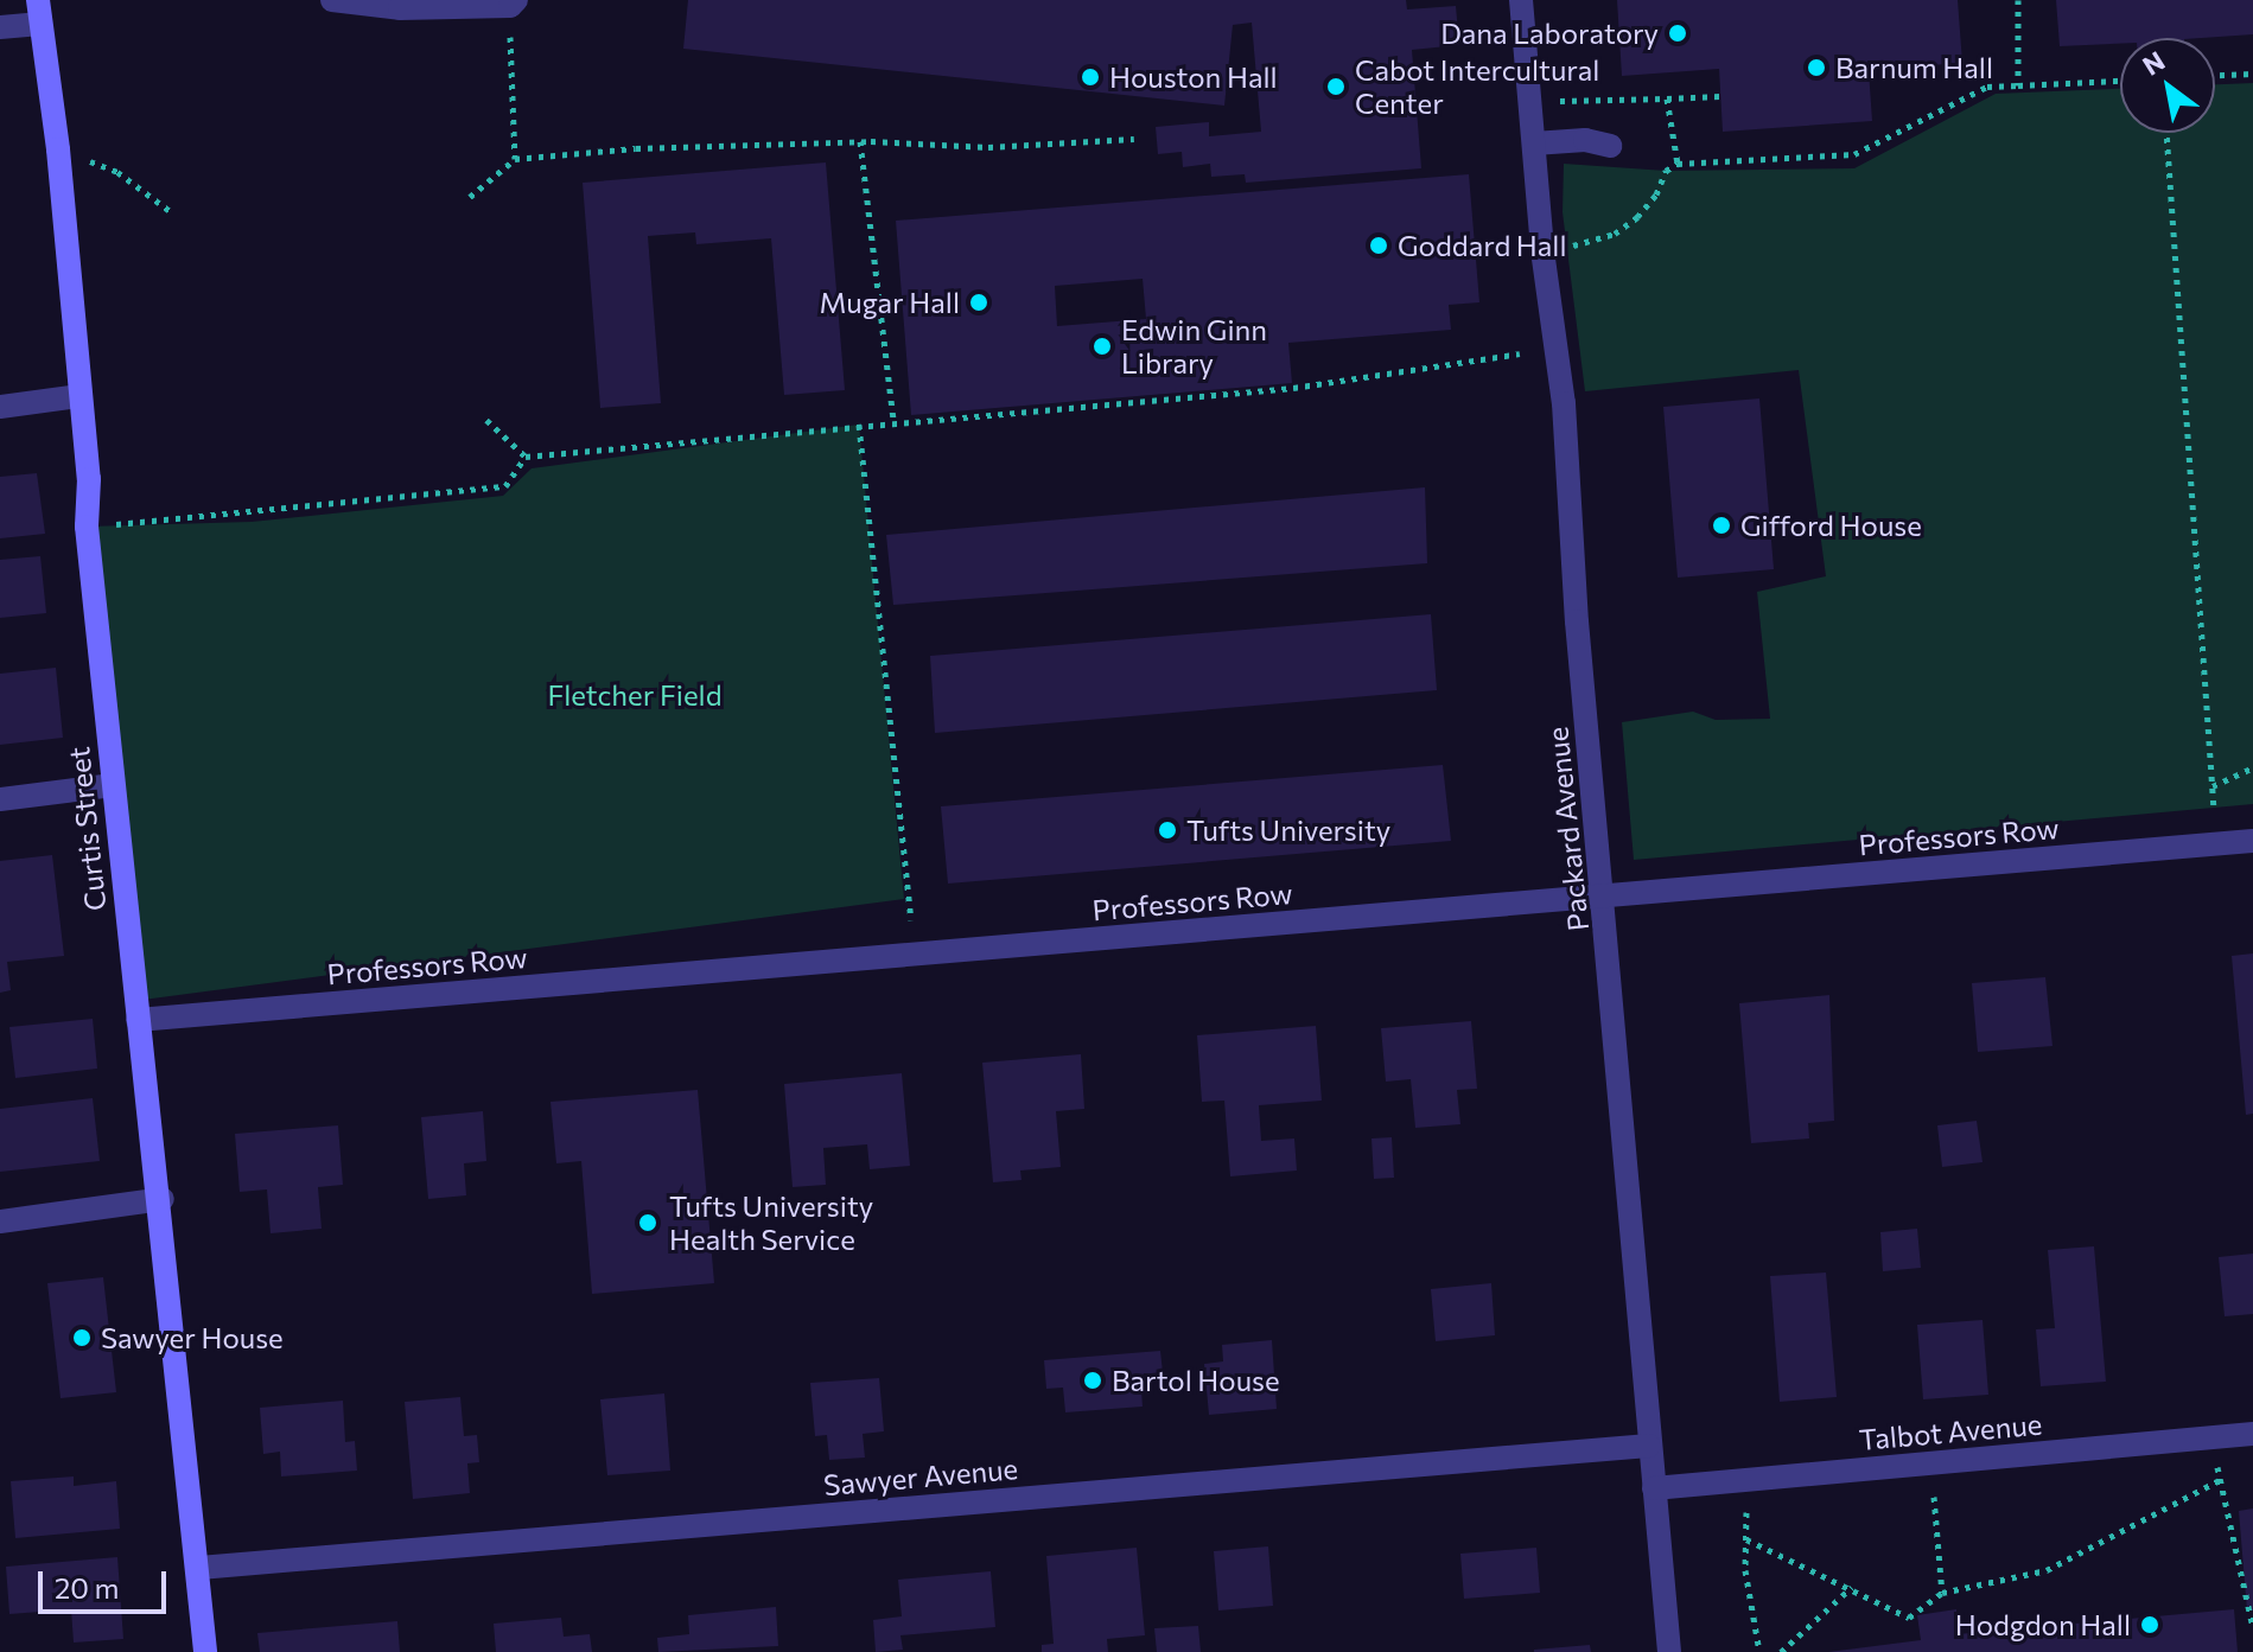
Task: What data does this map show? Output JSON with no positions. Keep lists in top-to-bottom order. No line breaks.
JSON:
{"streets":{"street":["Curtis Street","Packard Avenue","Professors Row","Talbot Avenue","Sawyer Avenue"]},"crossings":[["Curtis Street","Professors Row"],["Curtis Street","Sawyer Avenue"],["Packard Avenue","Professors Row"],["Packard Avenue","Talbot Avenue"],["Packard Avenue","Sawyer Avenue"]],"parks":["Fletcher Field"],"places":["Dana Laboratory","Barnum Hall","Houston Hall","Cabot Intercultural Center","Goddard Hall","Mugar Hall","Edwin Ginn Library","Gifford House","Tufts University","Tufts University Health Service","Sawyer House","Bartol House","Hodgdon Hall"],"scale_bar":"20 m","north":"top left"}
